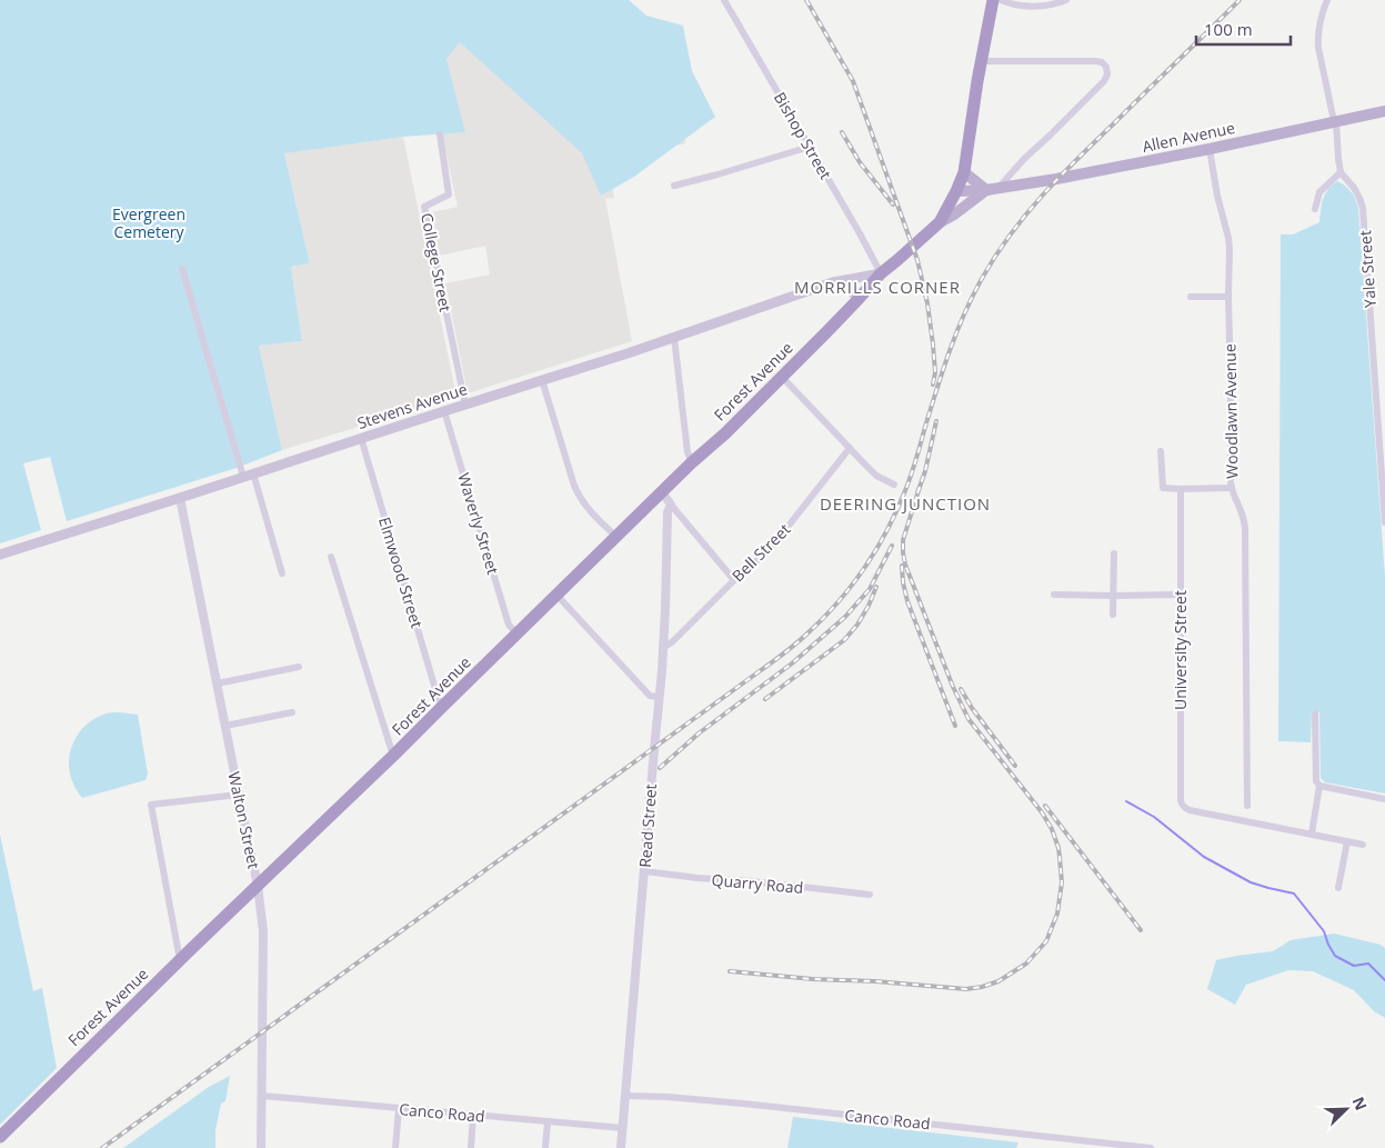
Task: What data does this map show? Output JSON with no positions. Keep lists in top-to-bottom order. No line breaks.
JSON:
{"streets":{"highway":["Forest Avenue"],"main road":["Allen Avenue","Stevens Avenue"],"street":["Bishop Street","College Street","Yale Street","Woodlawn Avenue","Waverly Street","Bell Street","Elmwood Street","University Street","Walton Street","Read Street","Quarry Road","Canco Road"]},"crossings":[["Bishop Street","Forest Avenue"],["Bishop Street","Stevens Avenue"],["Allen Avenue","Woodlawn Avenue"],["College Street","Stevens Avenue"],["Forest Avenue","Stevens Avenue"],["Forest Avenue","Waverly Street"],["Forest Avenue","Elmwood Street"],["Forest Avenue","Walton Street"],["Stevens Avenue","Waverly Street"],["Stevens Avenue","Elmwood Street"],["Stevens Avenue","Walton Street"],["Bell Street","Read Street"],["Walton Street","Canco Road"],["Read Street","Quarry Road"],["Read Street","Canco Road"]],"districts":["MORRILLS CORNER","DEERING JUNCTION"],"parks":["Evergreen Cemetery"],"scale_bar":"100 m","north":"top right"}
